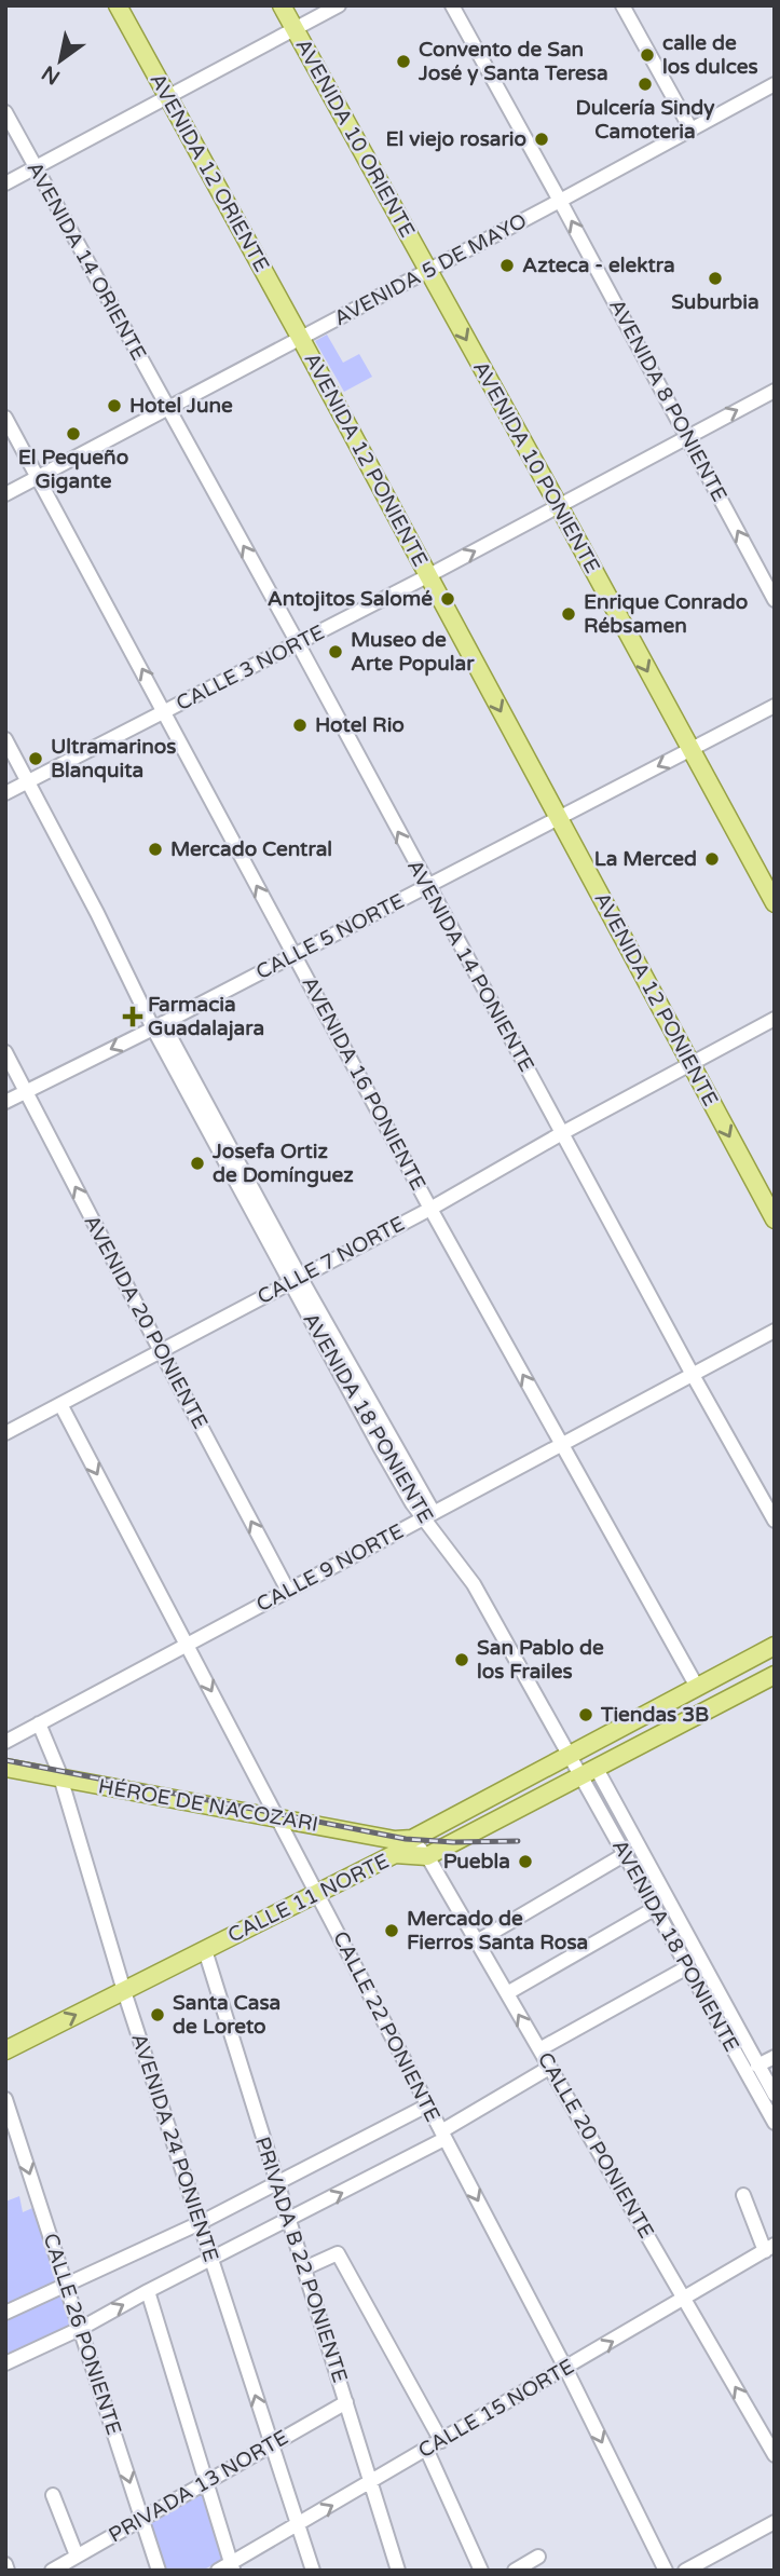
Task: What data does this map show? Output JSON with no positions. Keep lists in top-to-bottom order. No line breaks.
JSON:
{"streets":{"main road":["AVENIDA 10 ORIENTE","AVENIDA 12 ORIENTE","AVENIDA 12 PONIENTE","AVENIDA 10 PONIENTE","HÉROE DE NACOZARI","CALLE 11 NORTE"],"street":["AVENIDA 14 ORIENTE","AVENIDA 5 DE MAYO","AVENIDA 8 PONIENTE","CALLE 3 NORTE","CALLE 5 NORTE","AVENIDA 14 PONIENTE","AVENIDA 16 PONIENTE","CALLE 7 NORTE","AVENIDA 20 PONIENTE","AVENIDA 18 PONIENTE","CALLE 9 NORTE","CALLE 22 PONIENTE","CALLE 20 PONIENTE","AVENIDA 24 PONIENTE","PRIVADA B 22 PONIENTE","CALLE 26 PONIENTE","CALLE 15 NORTE","PRIVADA 13 NORTE"]},"crossings":[["AVENIDA 10 ORIENTE","AVENIDA 5 DE MAYO"],["AVENIDA 10 ORIENTE","AVENIDA 10 PONIENTE"],["AVENIDA 12 ORIENTE","AVENIDA 5 DE MAYO"],["AVENIDA 12 ORIENTE","AVENIDA 12 PONIENTE"],["AVENIDA 14 ORIENTE","AVENIDA 5 DE MAYO"],["AVENIDA 14 ORIENTE","AVENIDA 14 PONIENTE"],["AVENIDA 5 DE MAYO","AVENIDA 8 PONIENTE"],["AVENIDA 5 DE MAYO","AVENIDA 12 PONIENTE"],["AVENIDA 5 DE MAYO","AVENIDA 10 PONIENTE"],["AVENIDA 5 DE MAYO","AVENIDA 14 PONIENTE"],["AVENIDA 5 DE MAYO","AVENIDA 16 PONIENTE"],["AVENIDA 8 PONIENTE","CALLE 3 NORTE"],["AVENIDA 12 PONIENTE","CALLE 3 NORTE"],["AVENIDA 12 PONIENTE","CALLE 5 NORTE"],["AVENIDA 12 PONIENTE","CALLE 7 NORTE"],["AVENIDA 10 PONIENTE","CALLE 3 NORTE"],["AVENIDA 10 PONIENTE","CALLE 5 NORTE"],["CALLE 3 NORTE","AVENIDA 14 PONIENTE"],["CALLE 3 NORTE","AVENIDA 16 PONIENTE"],["CALLE 3 NORTE","AVENIDA 18 PONIENTE"],["CALLE 5 NORTE","AVENIDA 14 PONIENTE"],["CALLE 5 NORTE","AVENIDA 16 PONIENTE"],["CALLE 5 NORTE","AVENIDA 20 PONIENTE"],["CALLE 5 NORTE","AVENIDA 18 PONIENTE"],["AVENIDA 14 PONIENTE","CALLE 7 NORTE"],["AVENIDA 14 PONIENTE","CALLE 9 NORTE"],["AVENIDA 16 PONIENTE","CALLE 7 NORTE"],["AVENIDA 16 PONIENTE","CALLE 9 NORTE"],["AVENIDA 16 PONIENTE","CALLE 11 NORTE"],["CALLE 7 NORTE","AVENIDA 20 PONIENTE"],["CALLE 7 NORTE","AVENIDA 18 PONIENTE"],["CALLE 7 NORTE","CALLE 22 PONIENTE"],["AVENIDA 20 PONIENTE","CALLE 9 NORTE"],["AVENIDA 18 PONIENTE","CALLE 9 NORTE"],["AVENIDA 18 PONIENTE","CALLE 11 NORTE"],["CALLE 9 NORTE","CALLE 22 PONIENTE"],["CALLE 9 NORTE","AVENIDA 24 PONIENTE"],["HÉROE DE NACOZARI","CALLE 11 NORTE"],["HÉROE DE NACOZARI","CALLE 22 PONIENTE"],["HÉROE DE NACOZARI","CALLE 20 PONIENTE"],["HÉROE DE NACOZARI","AVENIDA 24 PONIENTE"],["CALLE 11 NORTE","CALLE 22 PONIENTE"],["CALLE 11 NORTE","CALLE 20 PONIENTE"],["CALLE 11 NORTE","AVENIDA 24 PONIENTE"],["CALLE 11 NORTE","PRIVADA B 22 PONIENTE"],["CALLE 22 PONIENTE","CALLE 15 NORTE"],["CALLE 20 PONIENTE","CALLE 15 NORTE"],["AVENIDA 24 PONIENTE","CALLE 15 NORTE"],["AVENIDA 24 PONIENTE","PRIVADA 13 NORTE"],["PRIVADA B 22 PONIENTE","CALLE 15 NORTE"],["PRIVADA B 22 PONIENTE","PRIVADA 13 NORTE"],["CALLE 26 PONIENTE","PRIVADA 13 NORTE"]],"one_way":["AVENIDA 8 PONIENTE","AVENIDA 12 PONIENTE","AVENIDA 10 PONIENTE","AVENIDA 14 PONIENTE","AVENIDA 16 PONIENTE","AVENIDA 20 PONIENTE","CALLE 22 PONIENTE"],"places":{"other":["calle de los dulces","Convento de San José y Santa Teresa","Dulcería Sindy Camoteria","El viejo rosario","Azteca - elektra","Suburbia","Hotel June","El Pequeño Gigante","Antojitos Salomé","Enrique Conrado Rébsamen","Museo de Arte Popular","Hotel Rio","Ultramarinos Blanquita","Mercado Central","La Merced","Josefa Ortiz de Domínguez","San Pablo de los Frailes","Tiendas 3B","Puebla","Mercado de Fierros Santa Rosa","Santa Casa de Loreto"],"health":["Farmacia Guadalajara"]},"north":"bottom left"}
